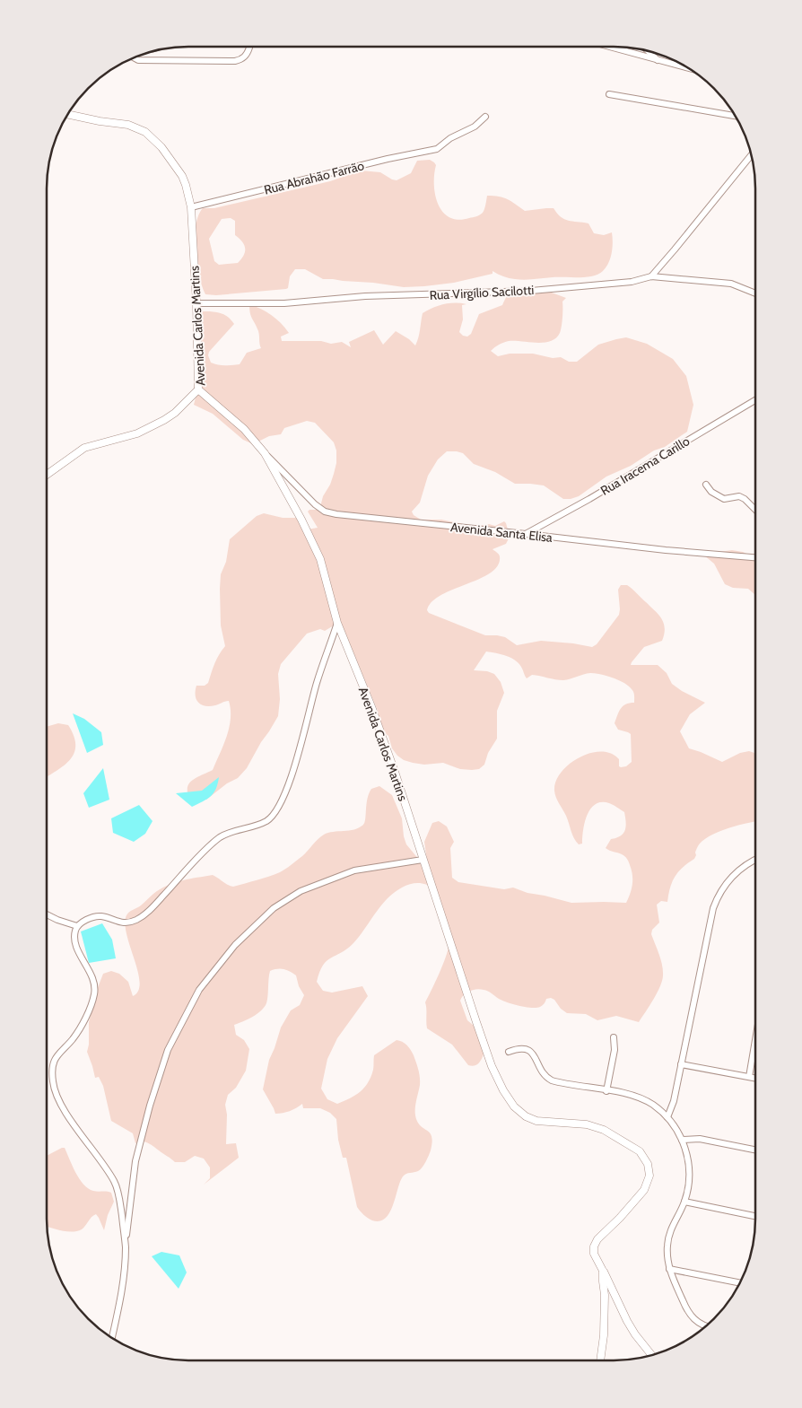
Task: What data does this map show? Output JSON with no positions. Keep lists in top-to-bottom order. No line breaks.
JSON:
{"streets":{"street":["Rua Abrahão Farrão","Rua Virgílio Sacilotti","Avenida Carlos Martins","Rua Iracema Carillo","Avenida Santa Elisa"]},"crossings":[["Rua Abrahão Farrão","Avenida Carlos Martins"],["Rua Virgílio Sacilotti","Avenida Carlos Martins"],["Avenida Carlos Martins","Avenida Santa Elisa"],["Rua Iracema Carillo","Avenida Santa Elisa"]]}
